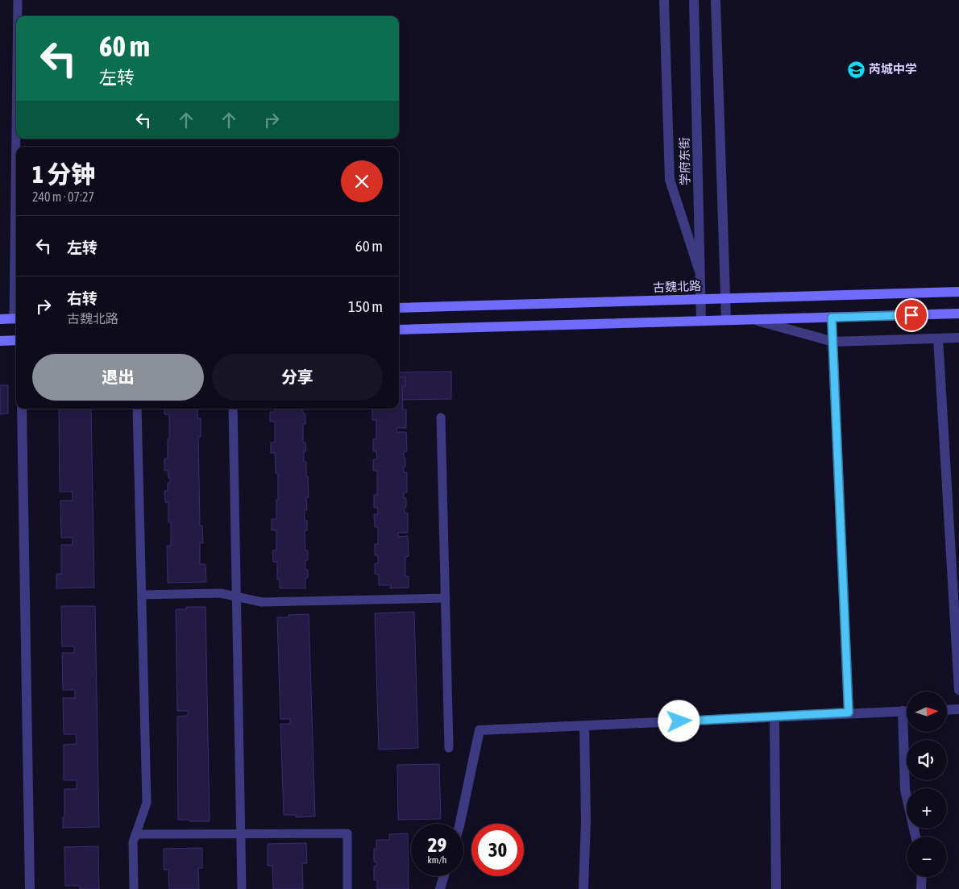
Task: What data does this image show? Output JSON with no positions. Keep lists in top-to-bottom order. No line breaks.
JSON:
{"streets":{"main road":["古魏北路"],"street":["学府东街"]},"crossings":[["学府东街","古魏北路"]],"places":{"school or university":["芮城中学"]},"north":"right","page":{"turn":["60 m","左转"],"heading":["1 分钟","240 m · 07:27"],"list":[{"name":"左转","value":"60 m"},{"name":"右转","note":"古魏北路","value":"150 m"}],"buttons":["退出","分享"],"map_buttons":["+","−"],"speed":"29 km/h","limit":"30"}}
